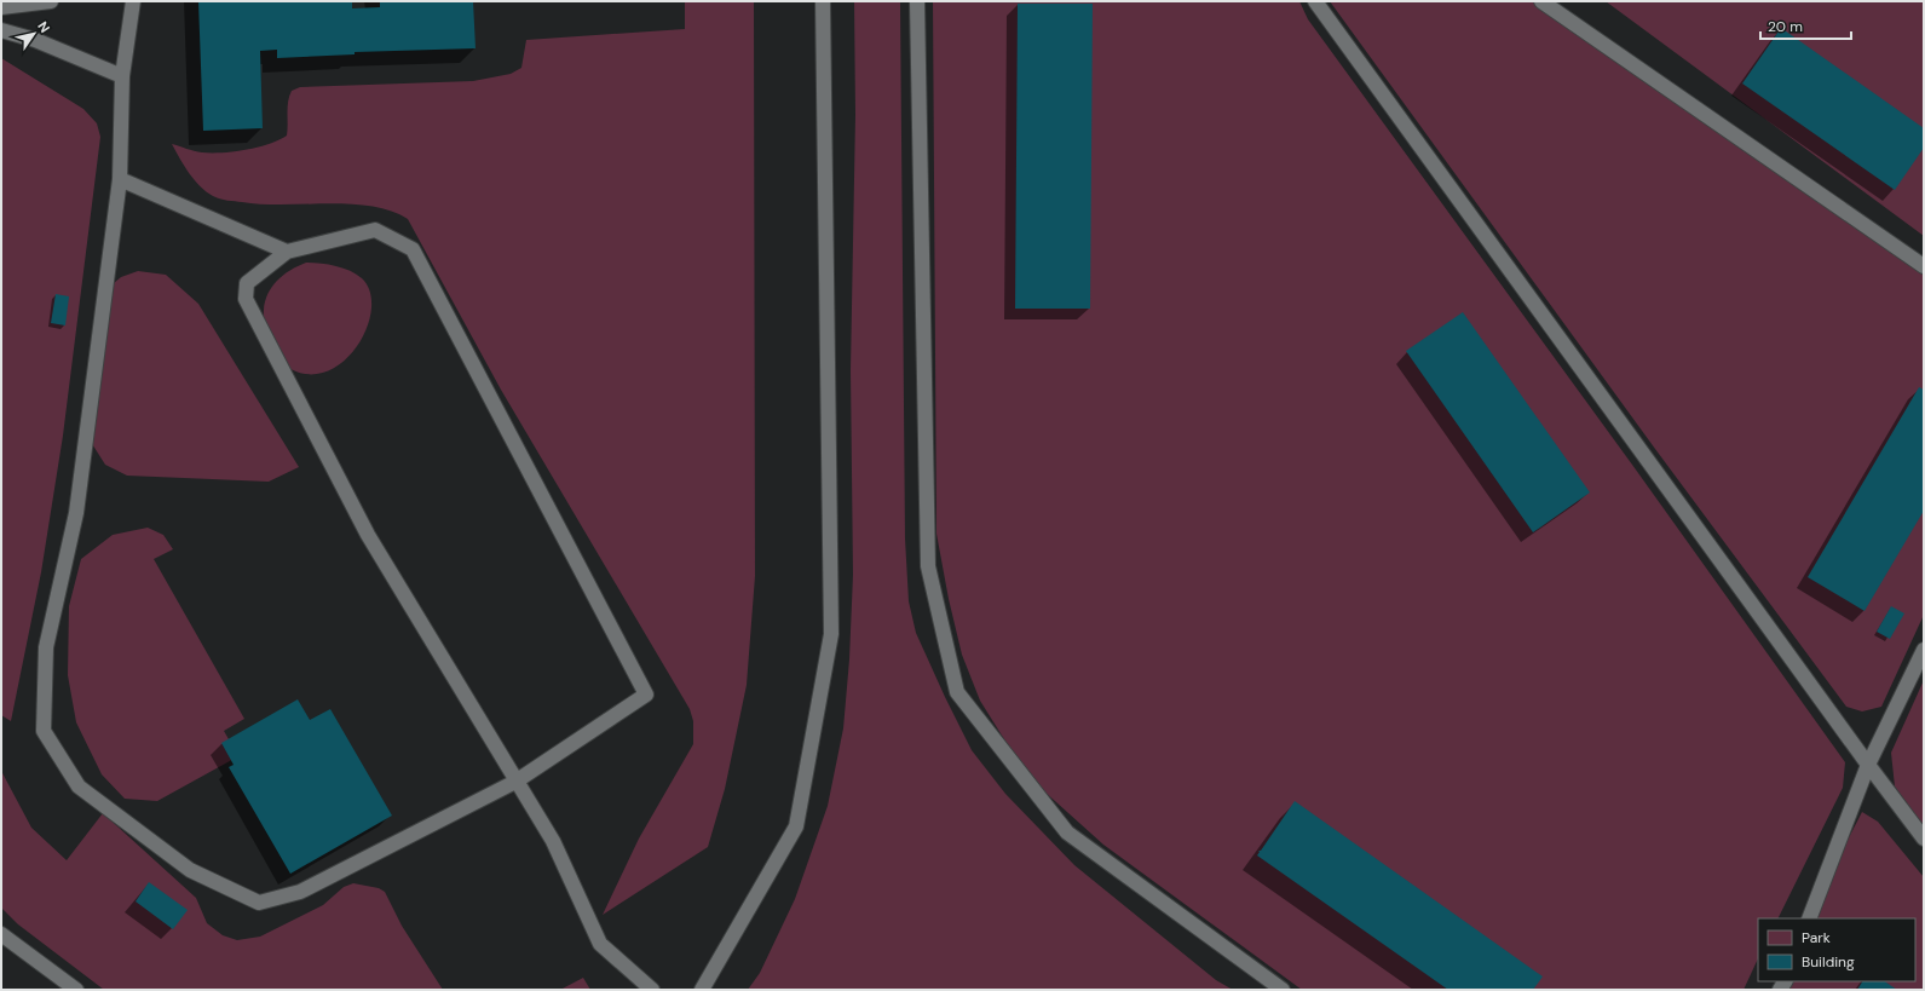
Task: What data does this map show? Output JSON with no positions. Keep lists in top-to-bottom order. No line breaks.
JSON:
{"legend":["Park","Building"],"scale_bar":"20 m","north":"top right"}
